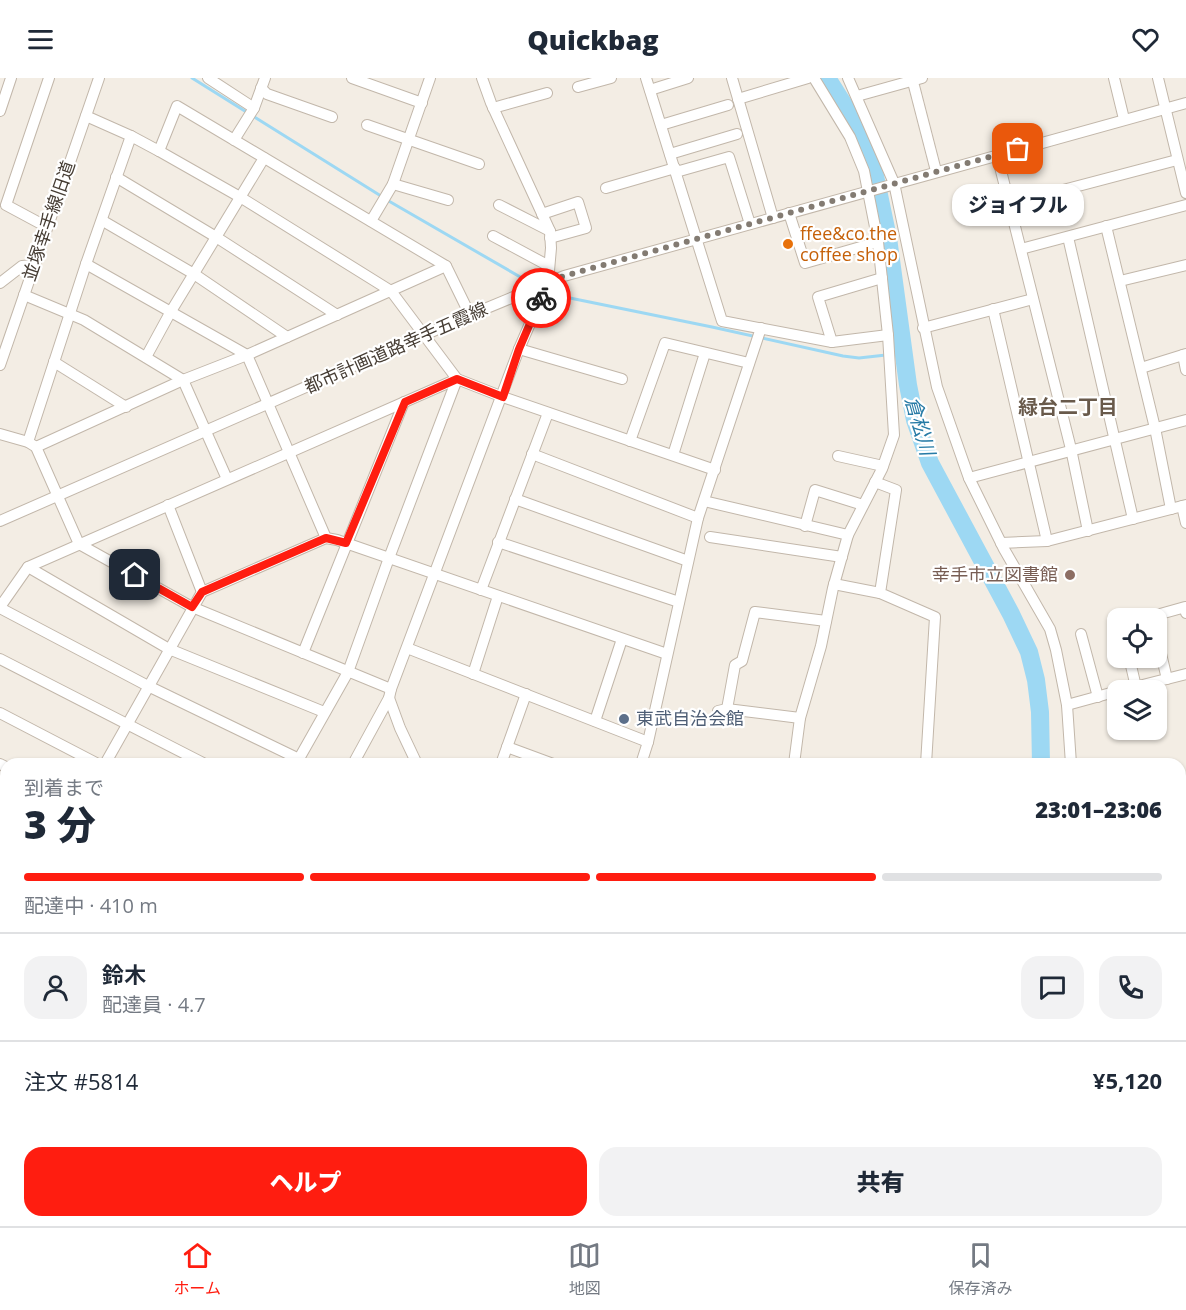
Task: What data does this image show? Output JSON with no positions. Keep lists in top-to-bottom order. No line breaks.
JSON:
{"streets":{"street":["並塚幸手線旧道","都市計画道路幸手五霞線"]},"districts":["緑台二丁目"],"water":["倉松川"],"places":["ジョイフル","ffee&co.the coffee shop","幸手市立図書館","東武自治会館"],"page":{"header":"Quickbag","bubble":"ジョイフル","heading":["3 分","到着まで","23:01–23:06"],"panel":["鈴木","配達員 · 4.7","注文 #5814","¥5,120"],"bar":"配達中 · 410 m","buttons":["ヘルプ","共有"],"tabs":["ホーム","地図","保存済み"]}}
